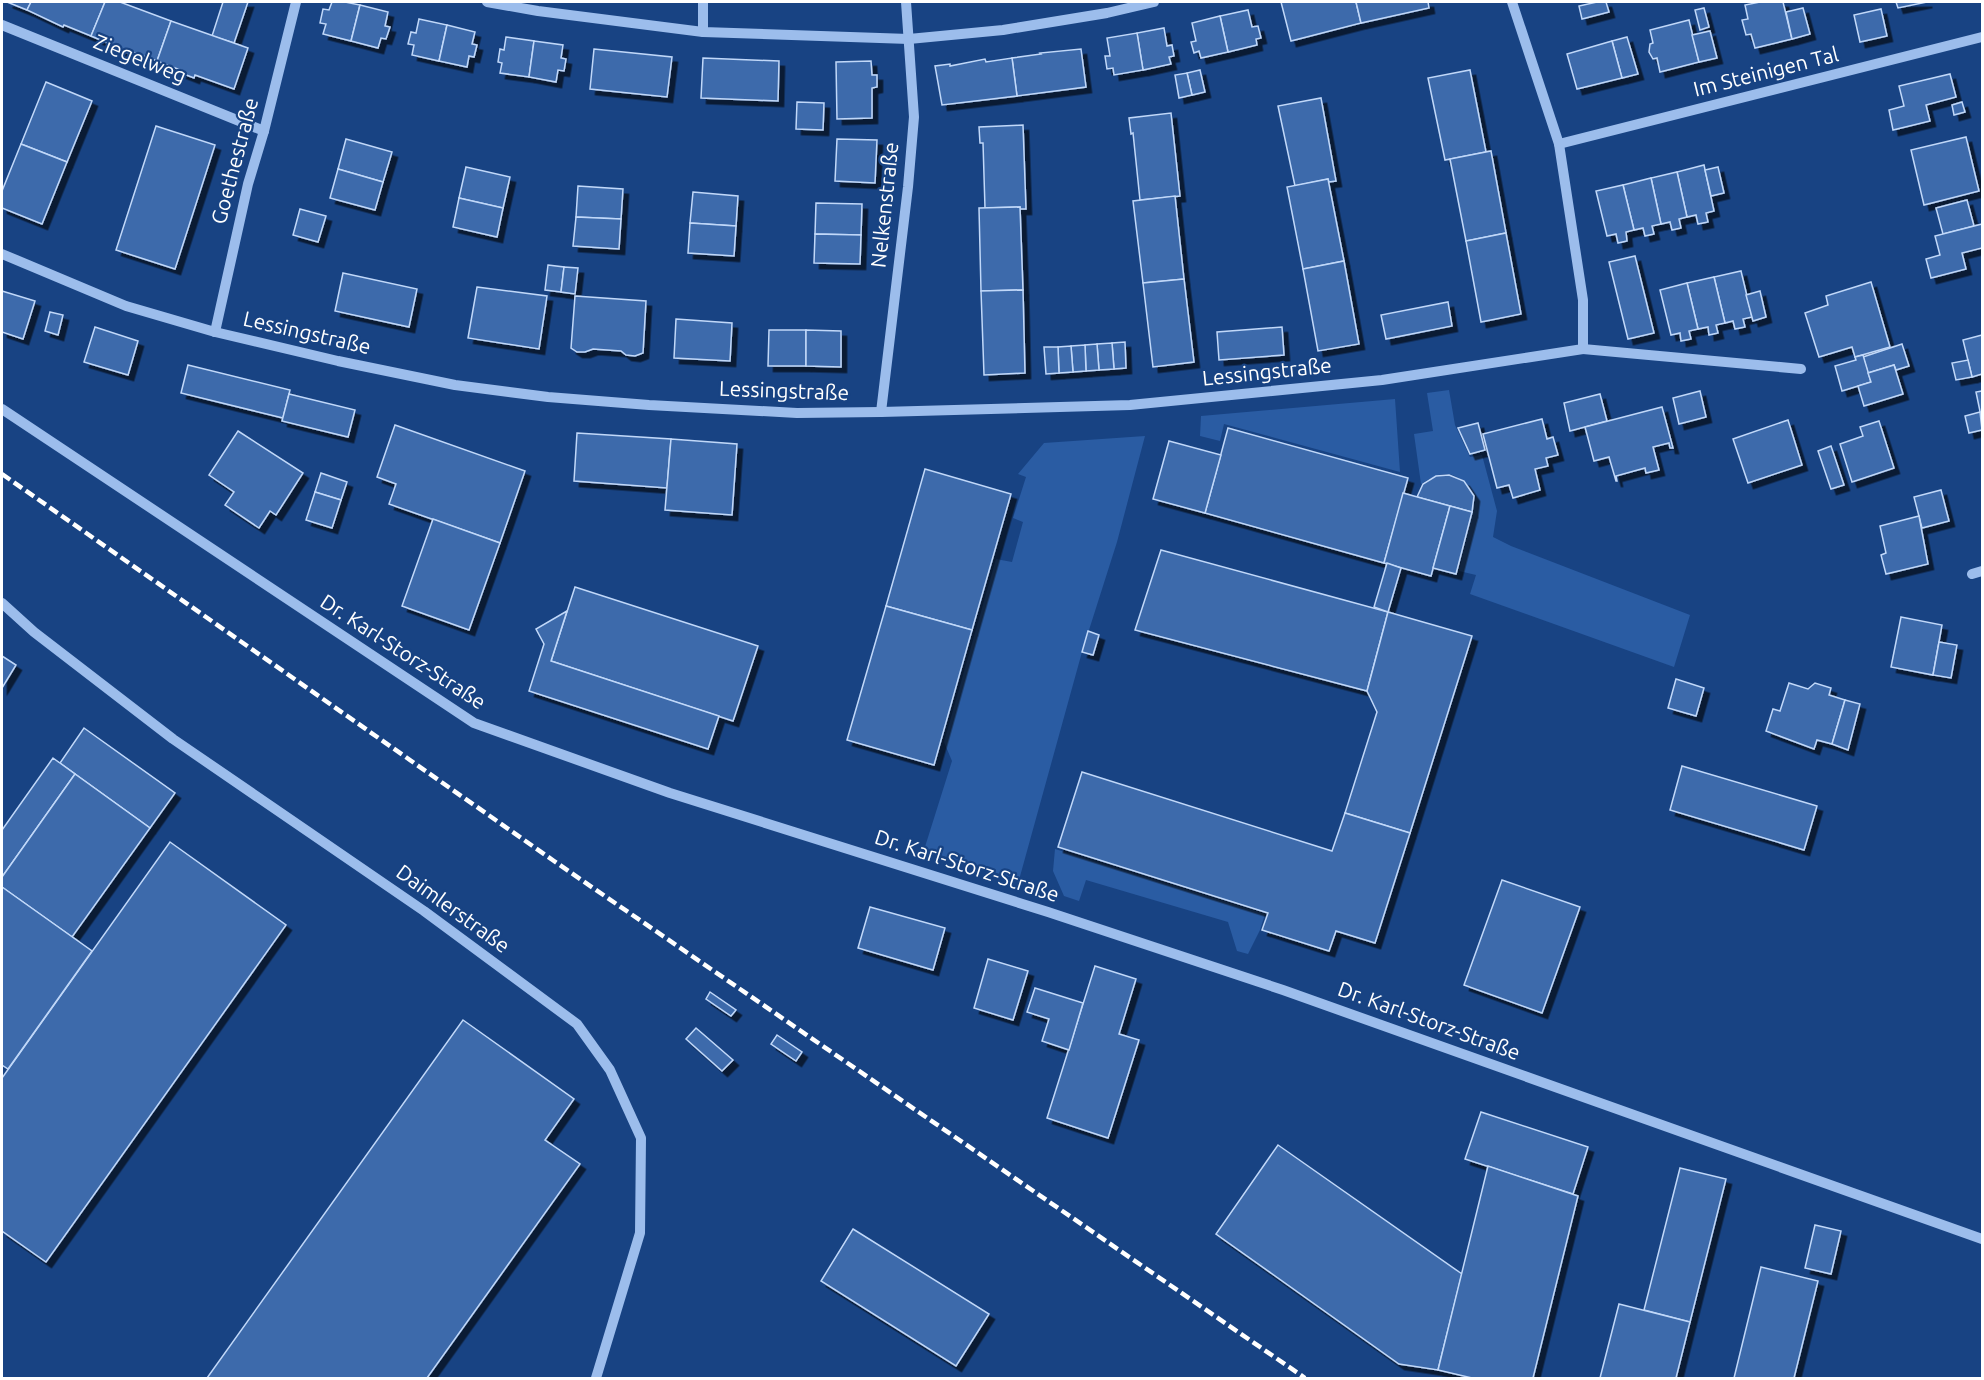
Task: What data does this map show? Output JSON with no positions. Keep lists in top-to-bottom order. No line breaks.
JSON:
{"streets":{"street":["Ziegelweg","Im Steinigen Tal","Goethestraße","Nelkenstraße","Lessingstraße","Dr. Karl-Storz-Straße","Daimlerstraße"]},"crossings":[["Ziegelweg","Goethestraße"],["Goethestraße","Lessingstraße"],["Nelkenstraße","Lessingstraße"]]}
